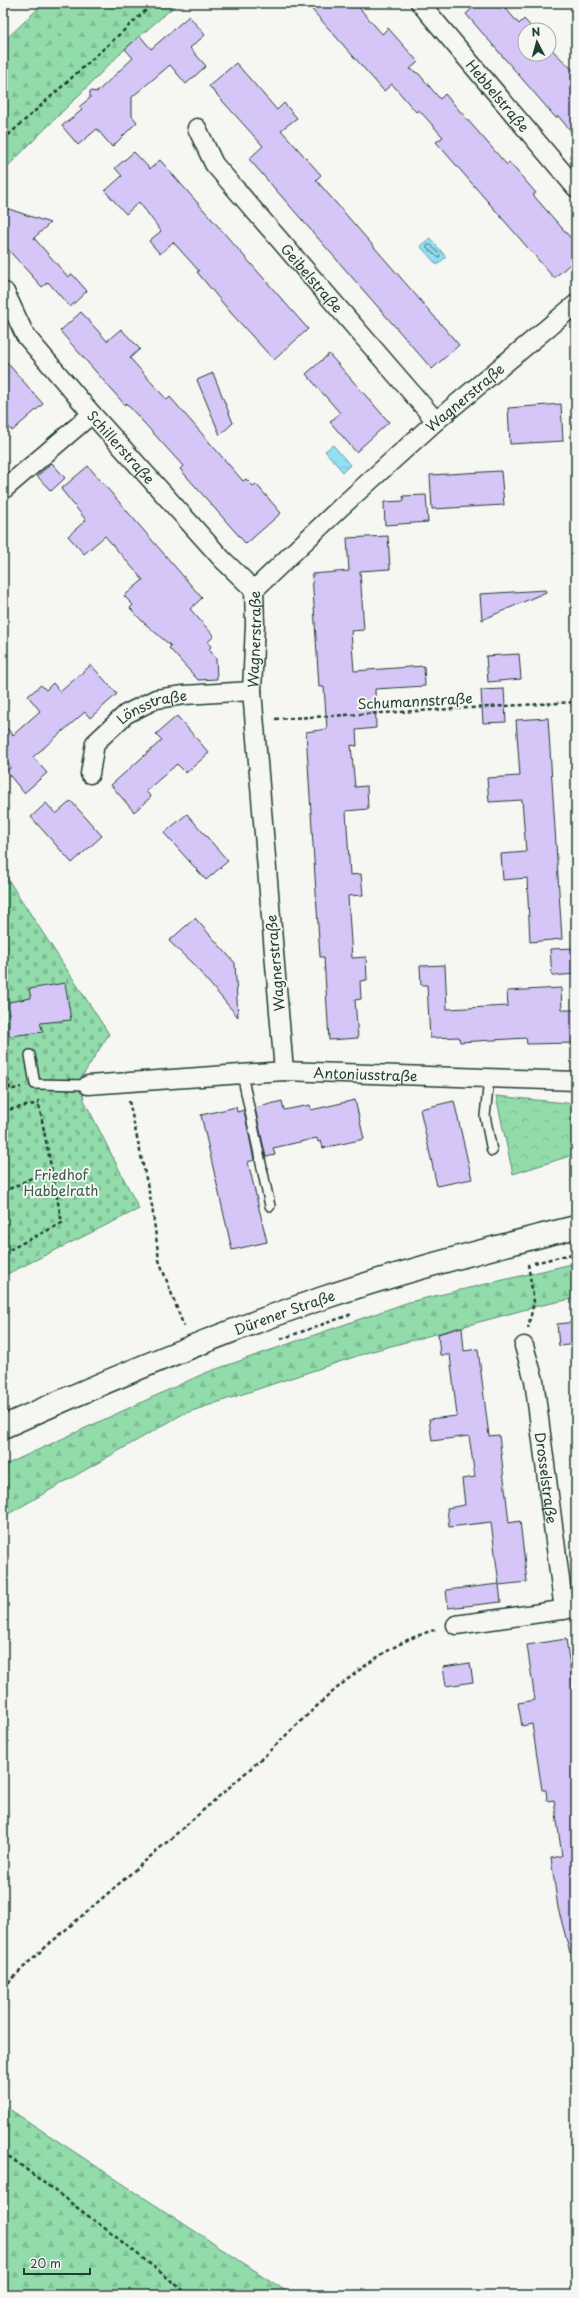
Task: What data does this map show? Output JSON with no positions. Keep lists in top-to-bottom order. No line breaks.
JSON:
{"streets":{"main road":["Dürener Straße"],"street":["Hebbelstraße","Geibelstraße","Wagnerstraße","Schillerstraße","Lönsstraße","Antoniusstraße","Drosselstraße"],"path":["Schumannstraße"]},"crossings":[["Geibelstraße","Wagnerstraße"],["Wagnerstraße","Schillerstraße"],["Wagnerstraße","Schumannstraße"],["Wagnerstraße","Lönsstraße"],["Wagnerstraße","Antoniusstraße"]],"parks":["Friedhof Habbelrath"],"scale_bar":"20 m","north":"top"}
